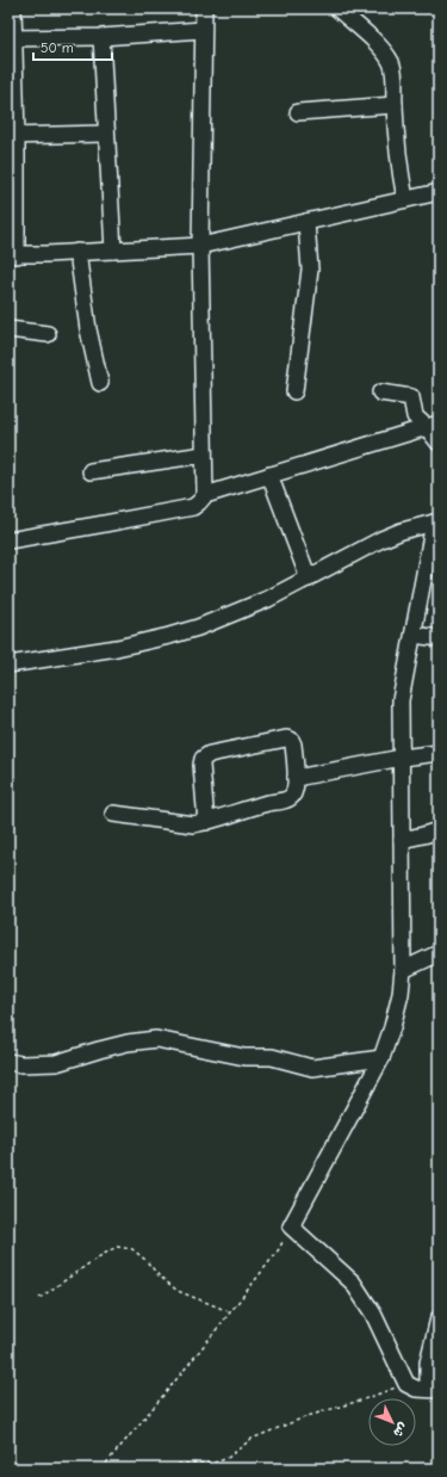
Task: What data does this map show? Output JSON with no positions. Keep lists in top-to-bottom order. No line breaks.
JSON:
{"scale_bar":"50 m","north":"bottom right"}
